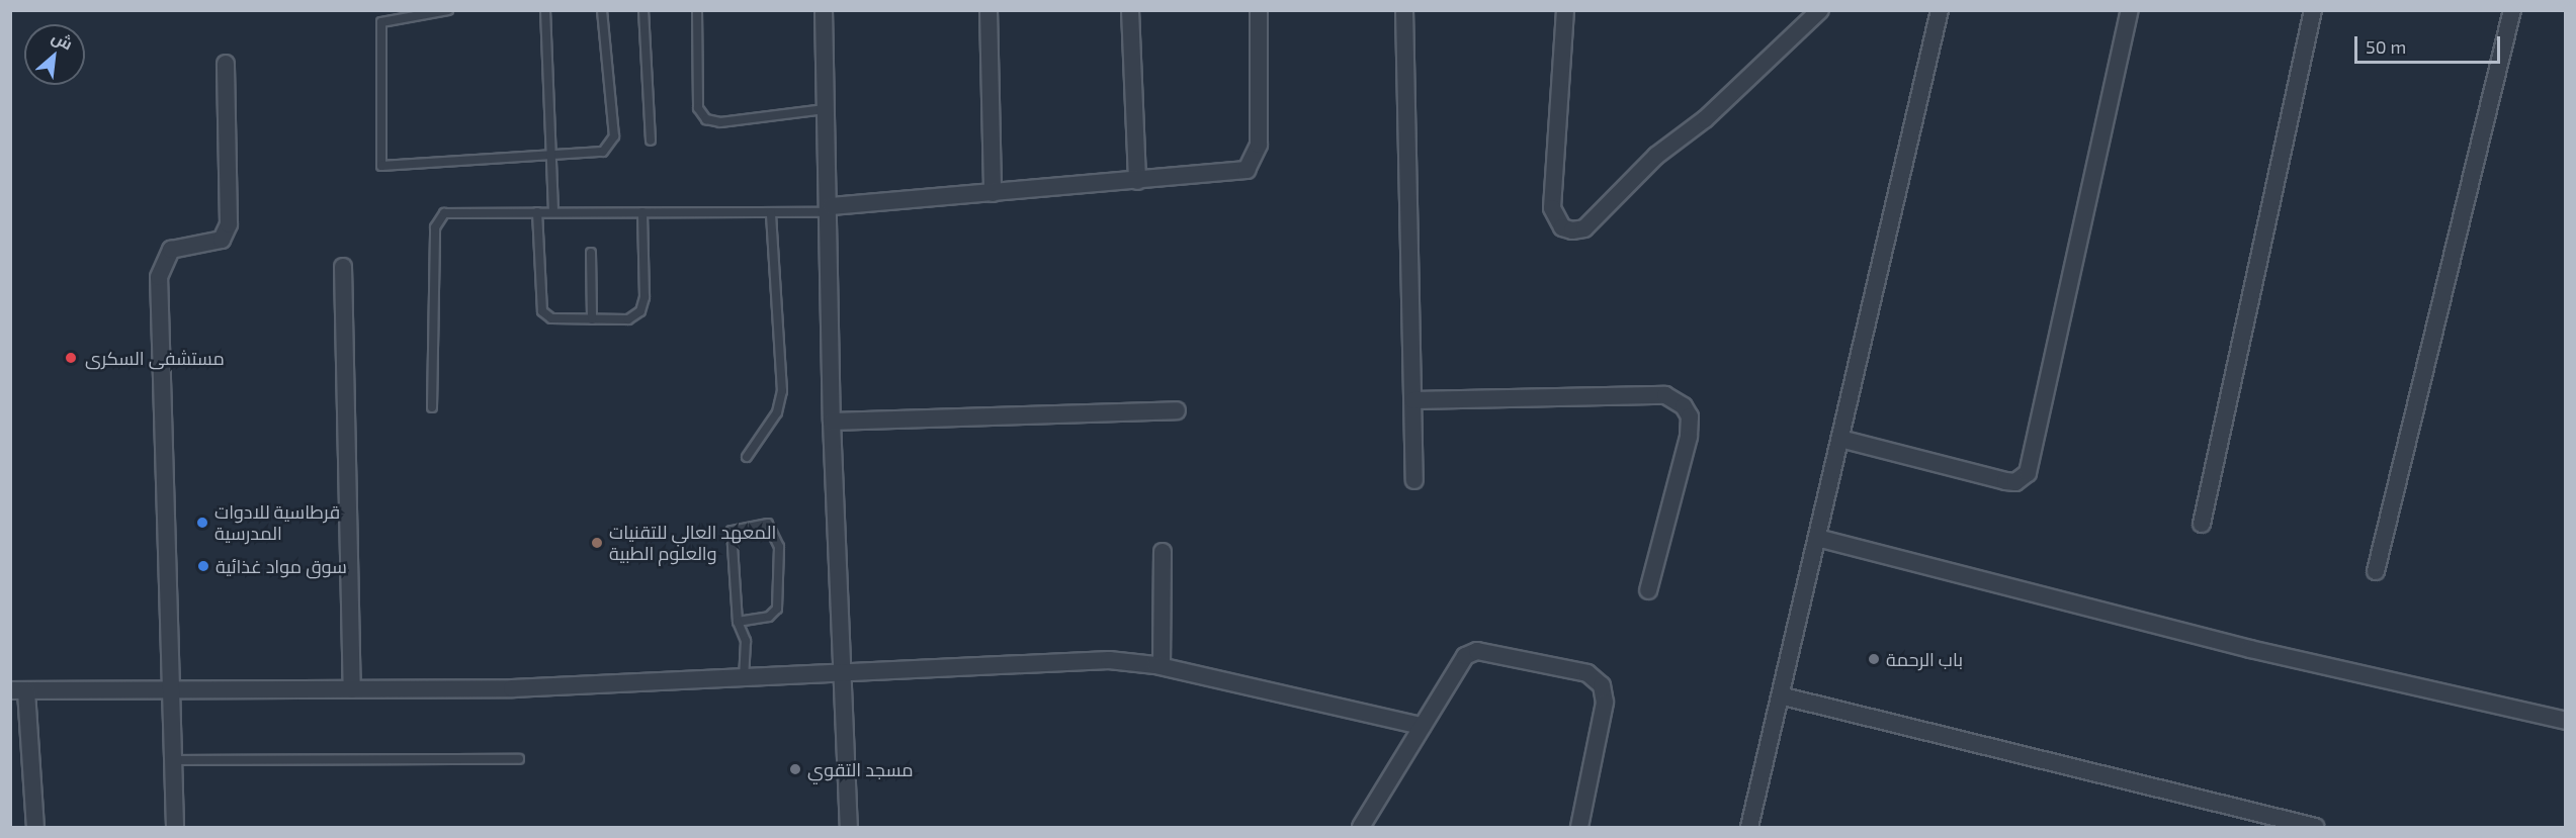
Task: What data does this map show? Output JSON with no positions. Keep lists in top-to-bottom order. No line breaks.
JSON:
{"places":["مستشفى السكرى","قرطاسية للادوات المدرسية","المعهد العالي للتقنيات والعلوم الطبية","سوق مواد غذائية","باب الرحمة","مسجد التقوي"],"scale_bar":"50 m","north":"top right"}
